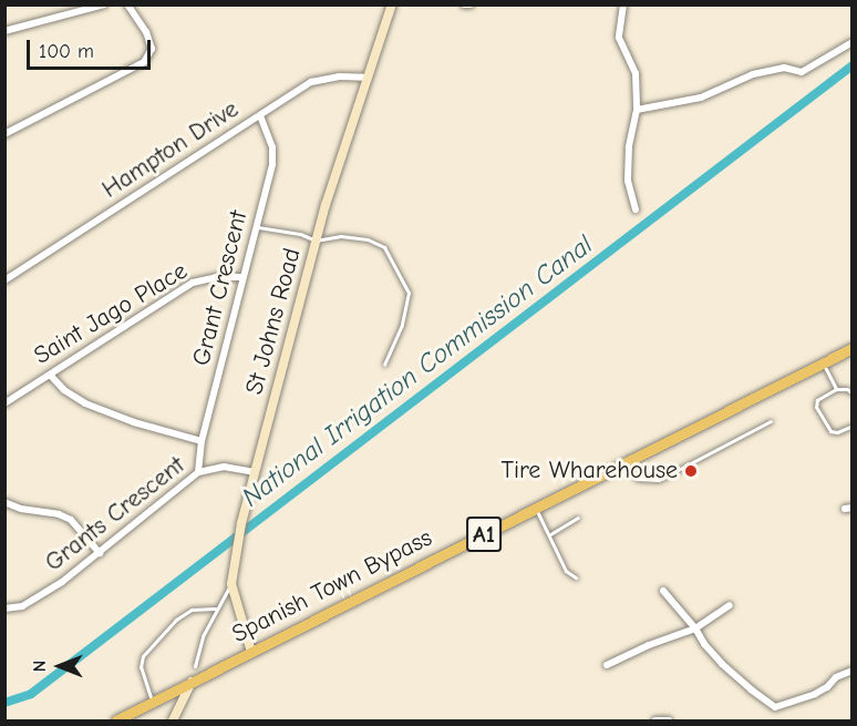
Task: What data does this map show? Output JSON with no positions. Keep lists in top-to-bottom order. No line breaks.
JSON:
{"streets":{"main road":["A1","Spanish Town Bypass"],"street":["Hampton Drive","Grant Crescent","Saint Jago Place","St Johns Road","Grants Crescent"]},"crossings":[["Hampton Drive","Grant Crescent"],["Hampton Drive","St Johns Road"],["Grant Crescent","Saint Jago Place"],["Grant Crescent","Grants Crescent"],["St Johns Road","Grants Crescent"],["St Johns Road","Spanish Town Bypass"]],"water":["National Irrigation Commission Canal"],"places":["Tire Wharehouse"],"scale_bar":"100 m","north":"left"}
